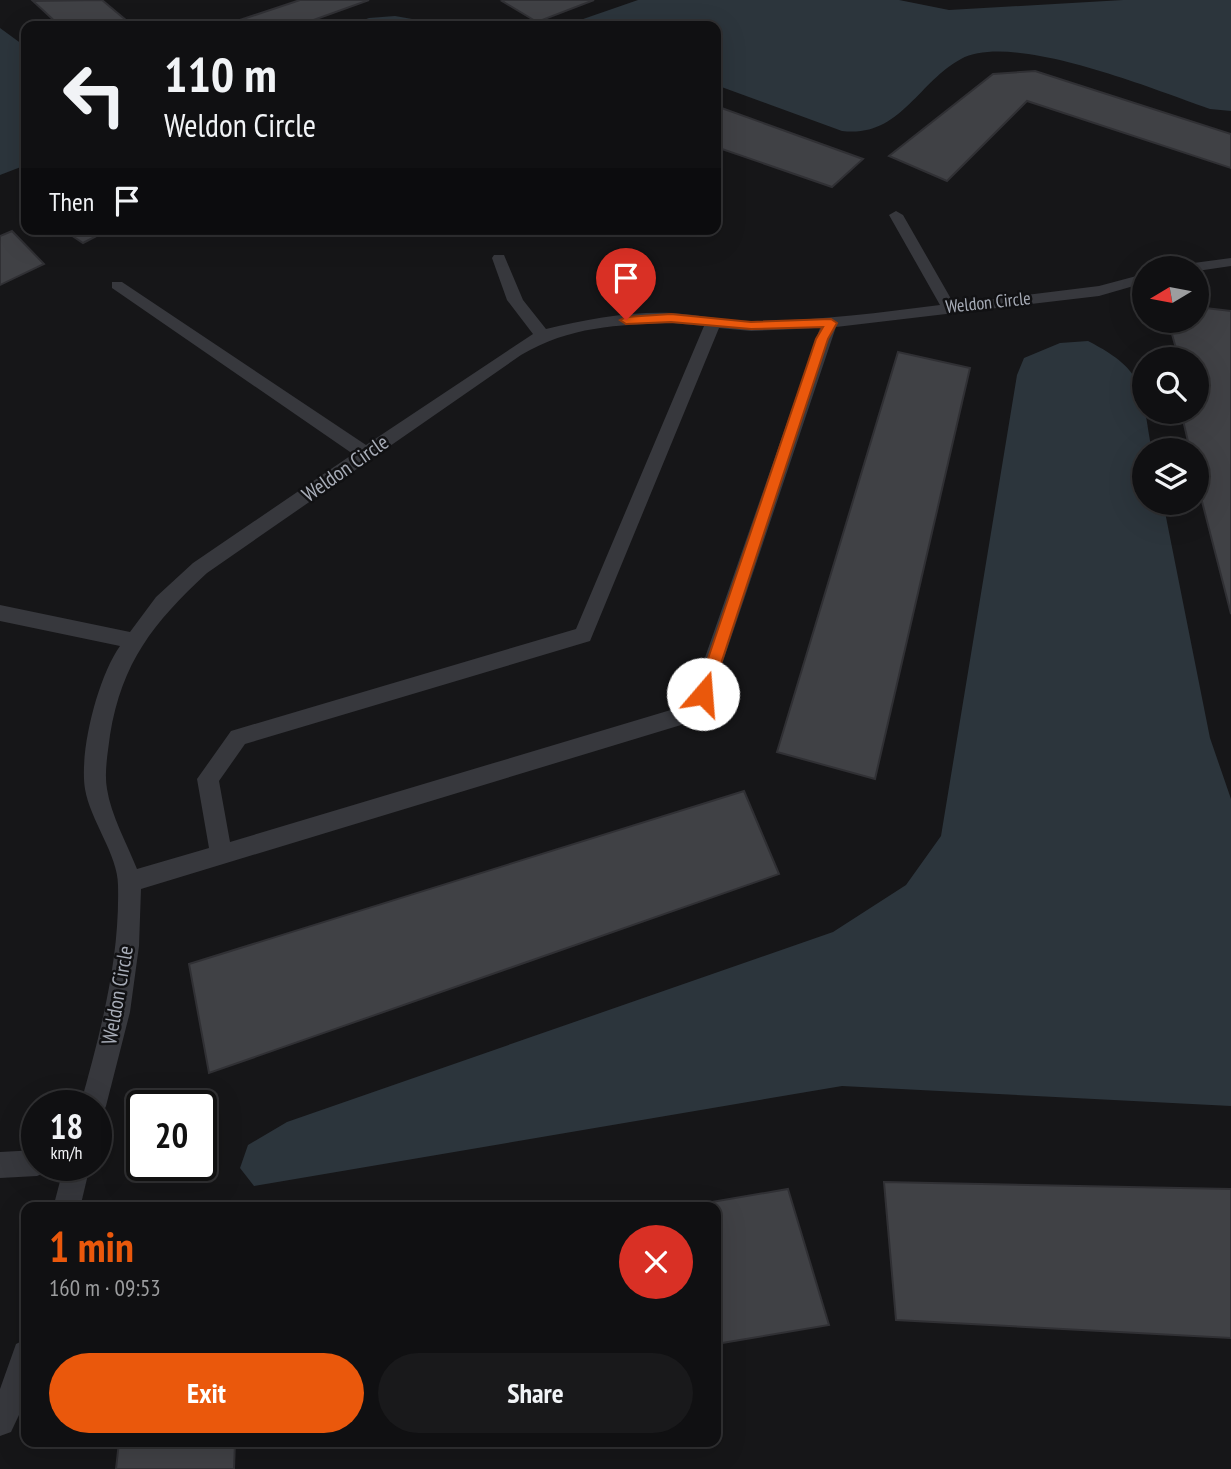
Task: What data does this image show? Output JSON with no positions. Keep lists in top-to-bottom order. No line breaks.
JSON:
{"streets":{"lane":["Weldon Circle"]},"north":"left","page":{"turn":["110 m","Weldon Circle"],"then":"Then","speed":"18 km/h","limit":"20","heading":["1 min","160 m · 09:53"],"buttons":["Exit","Share"]}}
